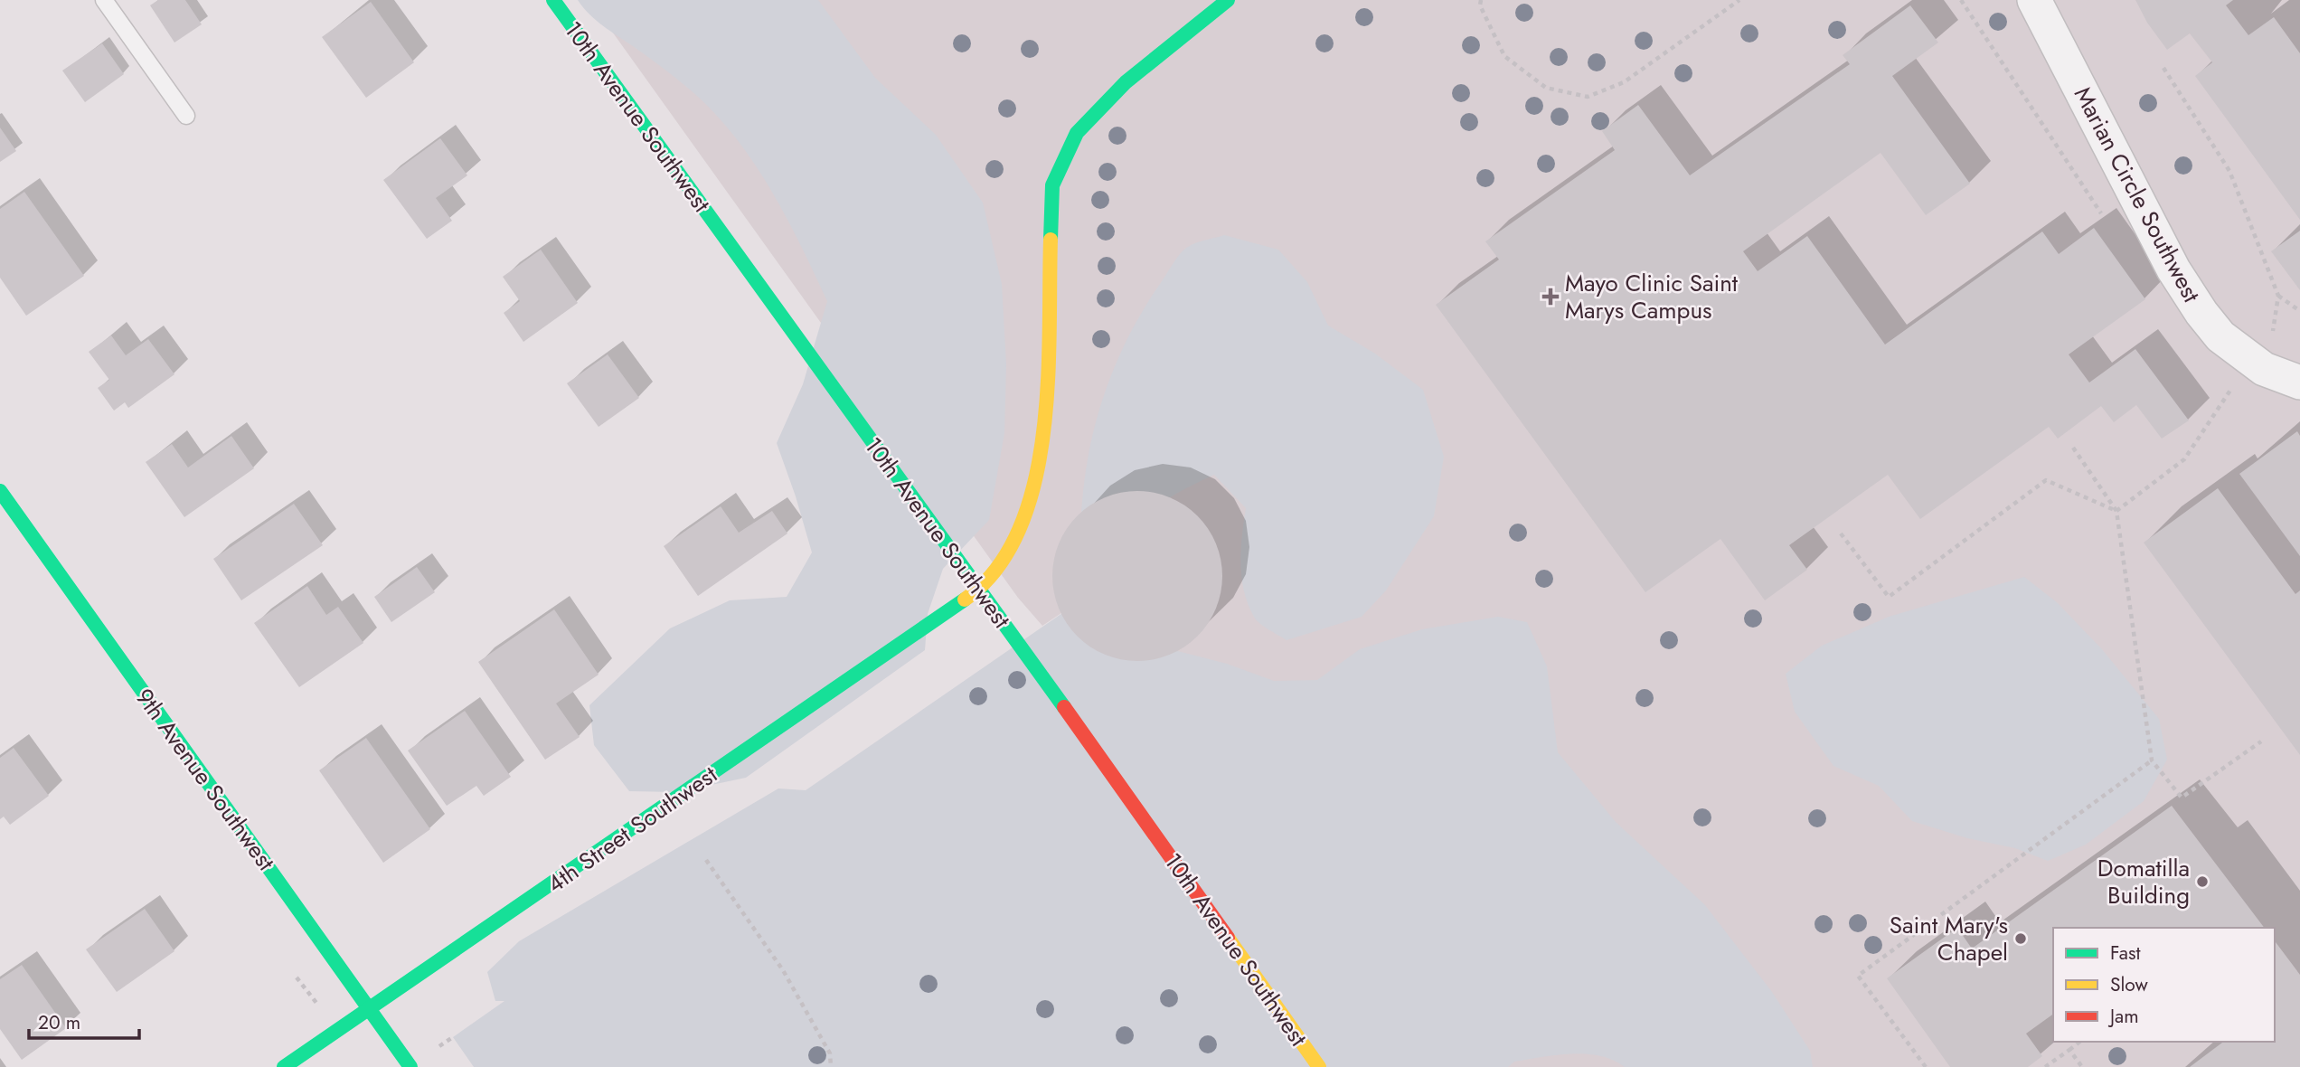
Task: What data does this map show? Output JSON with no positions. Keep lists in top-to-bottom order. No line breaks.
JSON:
{"streets":{"street":["10th Avenue Southwest","Marian Circle Southwest","9th Avenue Southwest","4th Street Southwest"]},"crossings":[["10th Avenue Southwest","4th Street Southwest"],["9th Avenue Southwest","4th Street Southwest"]],"places":{"health":["Mayo Clinic Saint Marys Campus"],"other":["Domatilla Building","Saint Mary's Chapel"]},"legend":["Fast","Slow","Jam"],"scale_bar":"20 m"}
